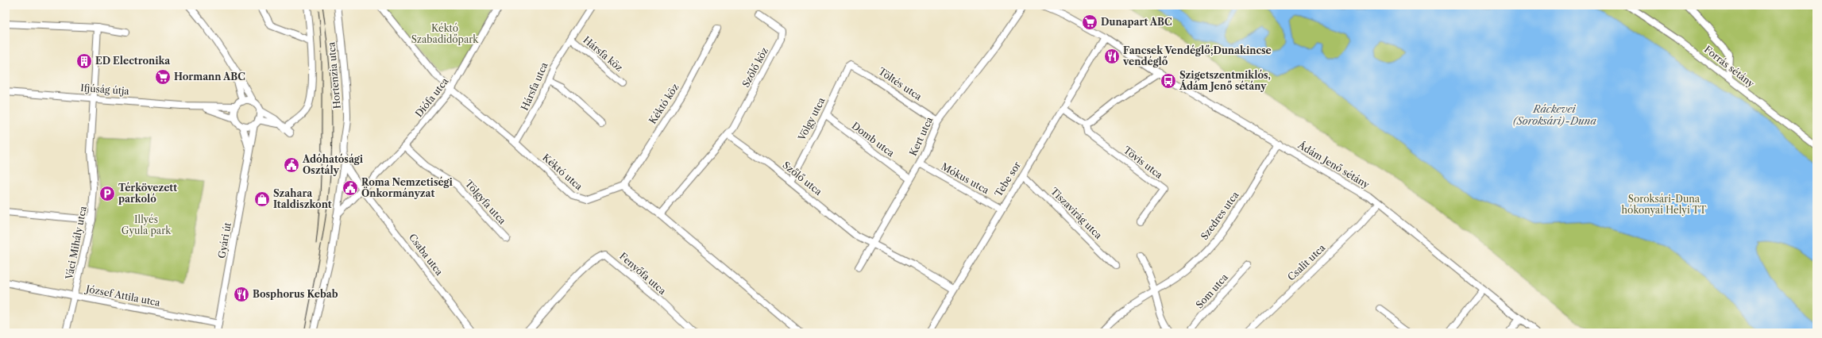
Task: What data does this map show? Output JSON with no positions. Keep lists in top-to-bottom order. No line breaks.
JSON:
{"streets":{"street":["Hársfa köz","Forrás sétány","Szőlő köz","Hortenzia utca","Töltés utca","Hársfa utca","Ifjúság útja","Diófa utca","Kéktó köz","Völgy utca","Kert utca","Domb utca","Tövis utca","Ádám Jenő sétány","Kéktó utca","Szőlő utca","Mókus utca","Tebe sor","Tölgyfa utca","Tiszavirág utca","Szedres utca","Gyári út","Váci Mihály utca","Csaba utca","Csalit utca","Fenyőfa utca","Som utca","József Attila utca"]},"crossings":[["Hársfa köz","Hársfa utca"],["Szőlő köz","Szőlő utca"],["Hortenzia utca","Csaba utca"],["Töltés utca","Völgy utca"],["Töltés utca","Kert utca"],["Hársfa utca","Kéktó utca"],["Ifjúság útja","Gyári út"],["Ifjúság útja","Váci Mihály utca"],["Diófa utca","Kéktó utca"],["Diófa utca","Tölgyfa utca"],["Diófa utca","Csaba utca"],["Kéktó köz","Kéktó utca"],["Völgy utca","Domb utca"],["Völgy utca","Szőlő utca"],["Kert utca","Domb utca"],["Kert utca","Szőlő utca"],["Kert utca","Mókus utca"],["Ádám Jenő sétány","Tebe sor"],["Ádám Jenő sétány","Szedres utca"],["Ádám Jenő sétány","Csalit utca"],["Szőlő utca","Tebe sor"],["Mókus utca","Tebe sor"],["Tebe sor","Tiszavirág utca"],["Gyári út","József Attila utca"],["Váci Mihály utca","József Attila utca"]],"water":["Ráckevei (Soroksári)-Duna"],"parks":["Kéktó Szabadidőpark","Soroksári-Duna hókonyai Helyi TT","Illyés Gyula park"],"places":{"supermarket":["Dunapart ABC","Hormann ABC"],"restaurant":["Fancsek Vendéglő;Dunakincse vendéglő","Bosphorus Kebab"],"building":["ED Electronika"],"bus stop":["Szigetszentmiklós, Ádám Jenő sétány"],"public building":["Adóhatósági Osztály","Roma Nemzetiségi Önkormányzat"],"parking":["Térkövezett parkoló"],"shop":["Szahara Italdiszkont"]}}
